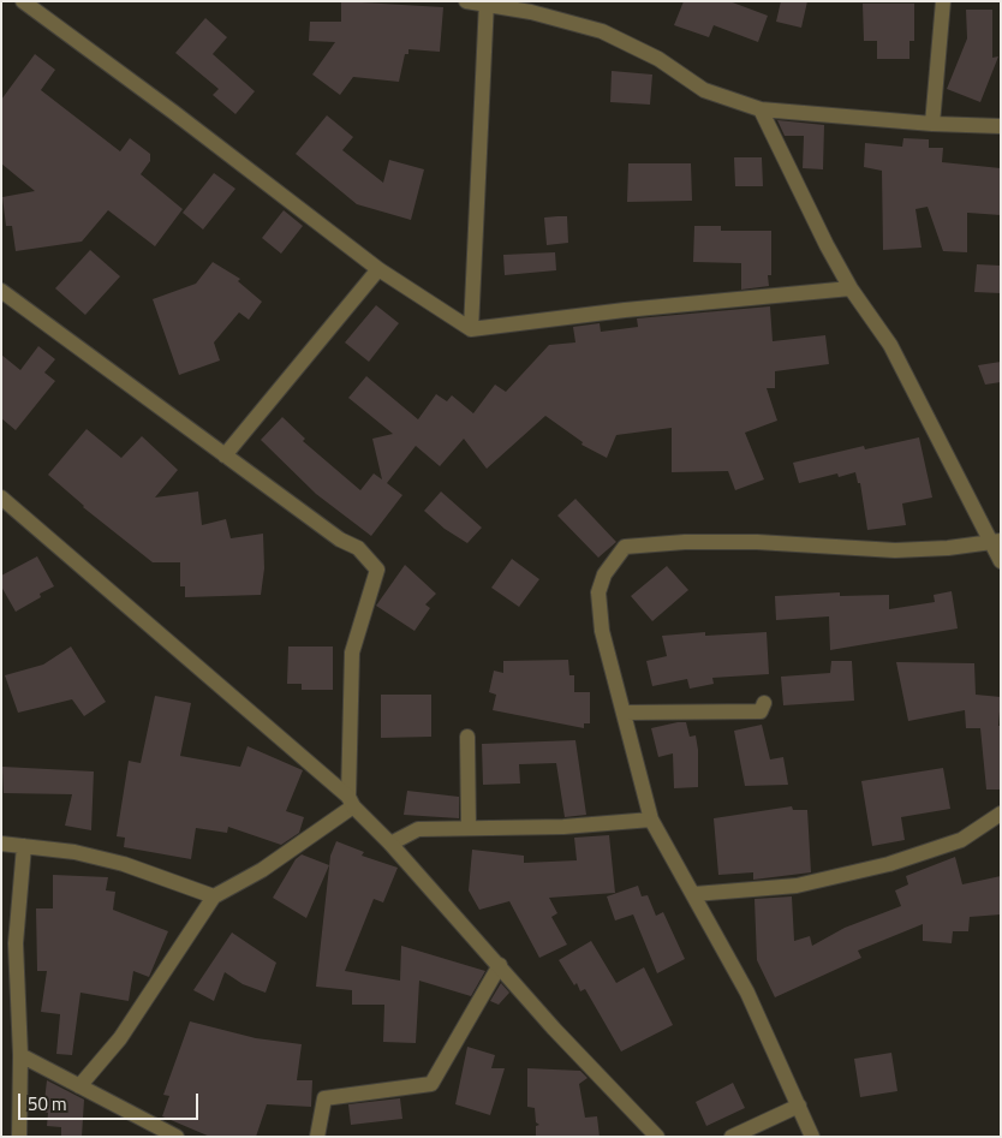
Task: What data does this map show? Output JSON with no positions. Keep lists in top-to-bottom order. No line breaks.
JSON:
{"scale_bar":"50 m"}
